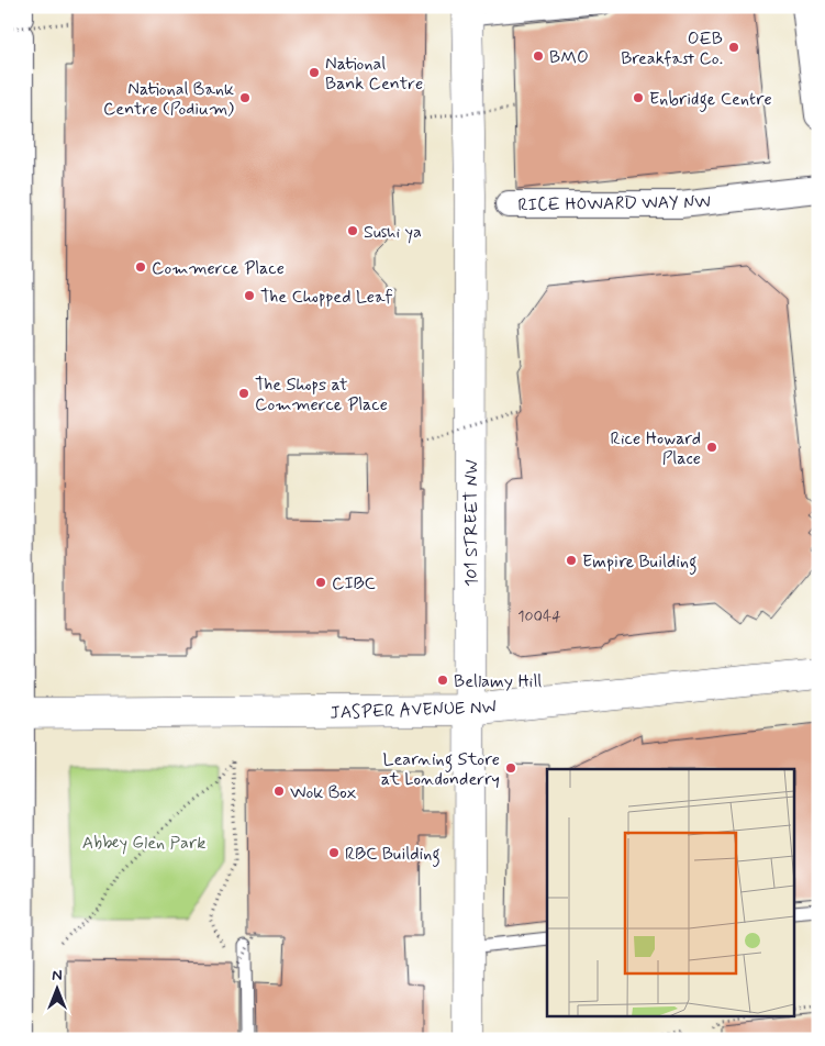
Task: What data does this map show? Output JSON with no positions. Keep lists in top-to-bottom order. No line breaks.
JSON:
{"streets":{"main road":["101 STREET NW","JASPER AVENUE NW"],"street":["RICE HOWARD WAY NW"]},"crossings":[["101 STREET NW","JASPER AVENUE NW"]],"parks":["Abbey Glen Park"],"places":["OEB Breakfast Co.","BMO","National Bank Centre","National Bank Centre (Podium)","Enbridge Centre","Sushi ya","Commerce Place","The Chopped Leaf","The Shops at Commerce Place","Rice Howard Place","Empire Building","CIBC","Bellamy Hill","Learning Store at Londonderry","Wok Box","RBC Building"],"house_numbers":["10044"],"north":"top"}
